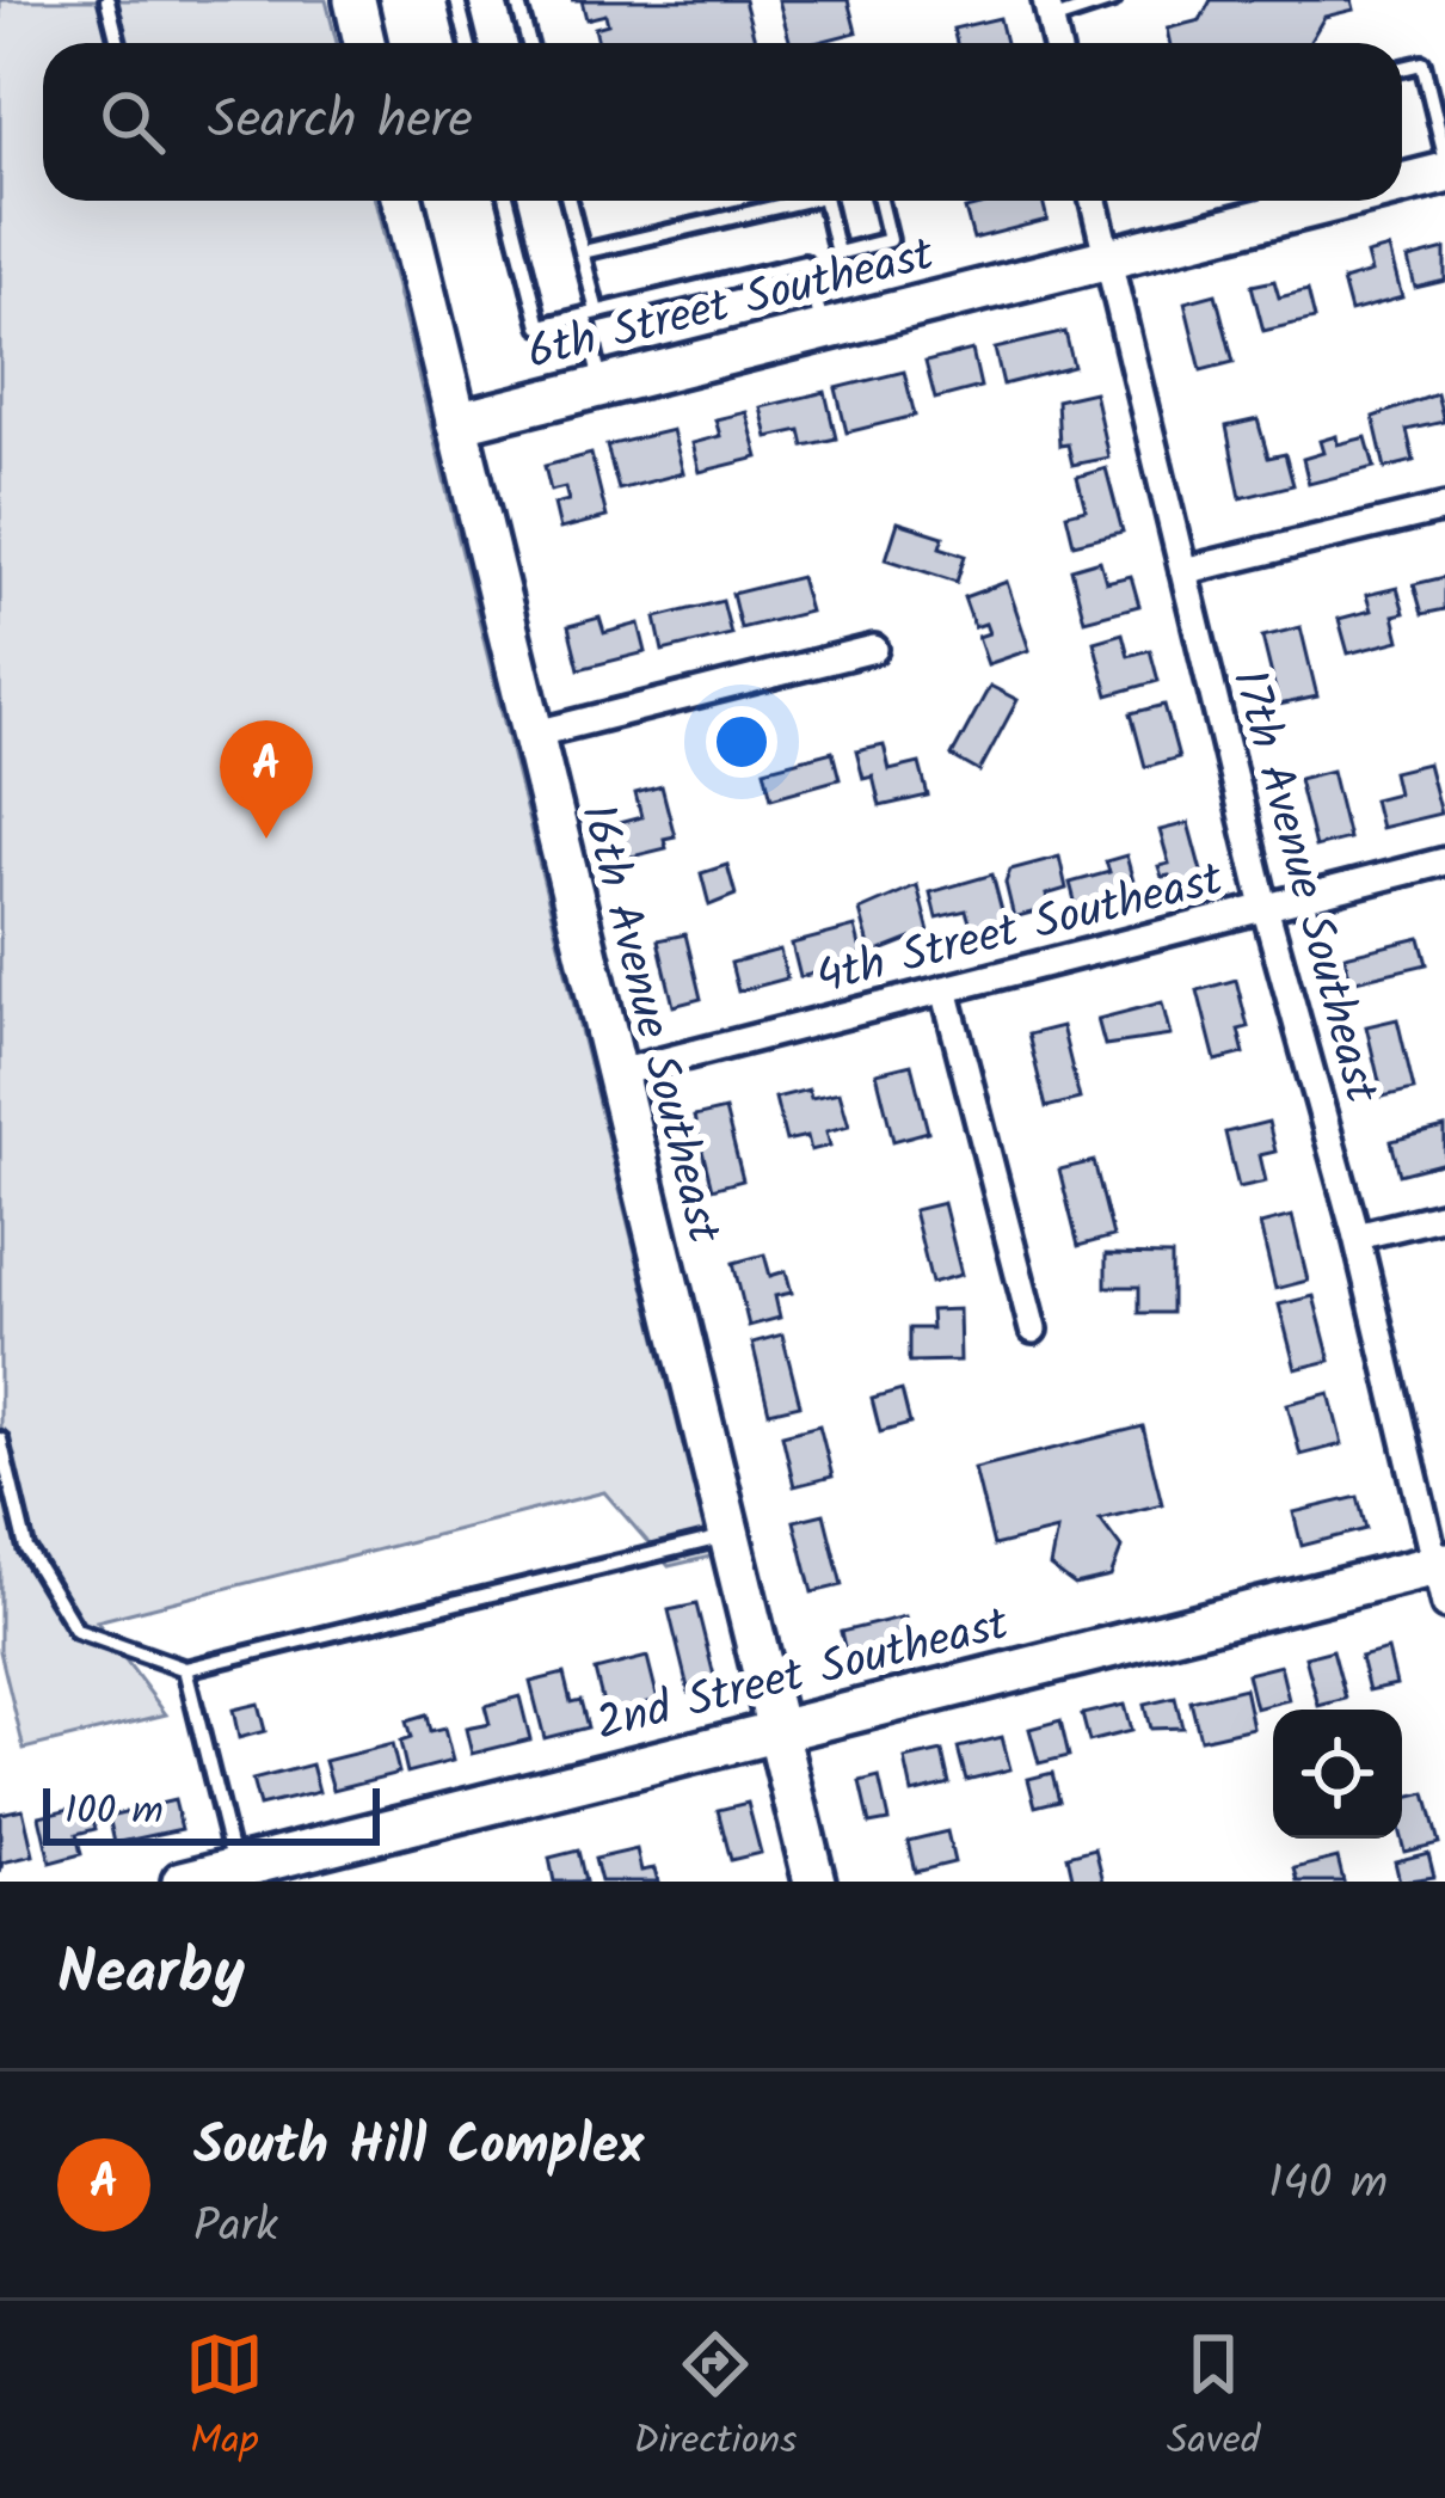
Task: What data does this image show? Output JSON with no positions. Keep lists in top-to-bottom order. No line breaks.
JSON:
{"streets":{"street":["6th Street Southeast","17th Avenue Southeast","4th Street Southeast","16th Avenue Southeast","2nd Street Southeast"]},"crossings":[["6th Street Southeast","17th Avenue Southeast"],["6th Street Southeast","16th Avenue Southeast"],["17th Avenue Southeast","4th Street Southeast"],["17th Avenue Southeast","2nd Street Southeast"],["4th Street Southeast","16th Avenue Southeast"],["16th Avenue Southeast","2nd Street Southeast"]],"scale_bar":"100 m","page":{"search":"Search here","pins":"A","scale":"100 m","heading":"Nearby","list":[{"mark":"A","name":"South Hill Complex","note":"Park","value":"140 m"}],"nav":["Map","Directions","Saved"]}}
